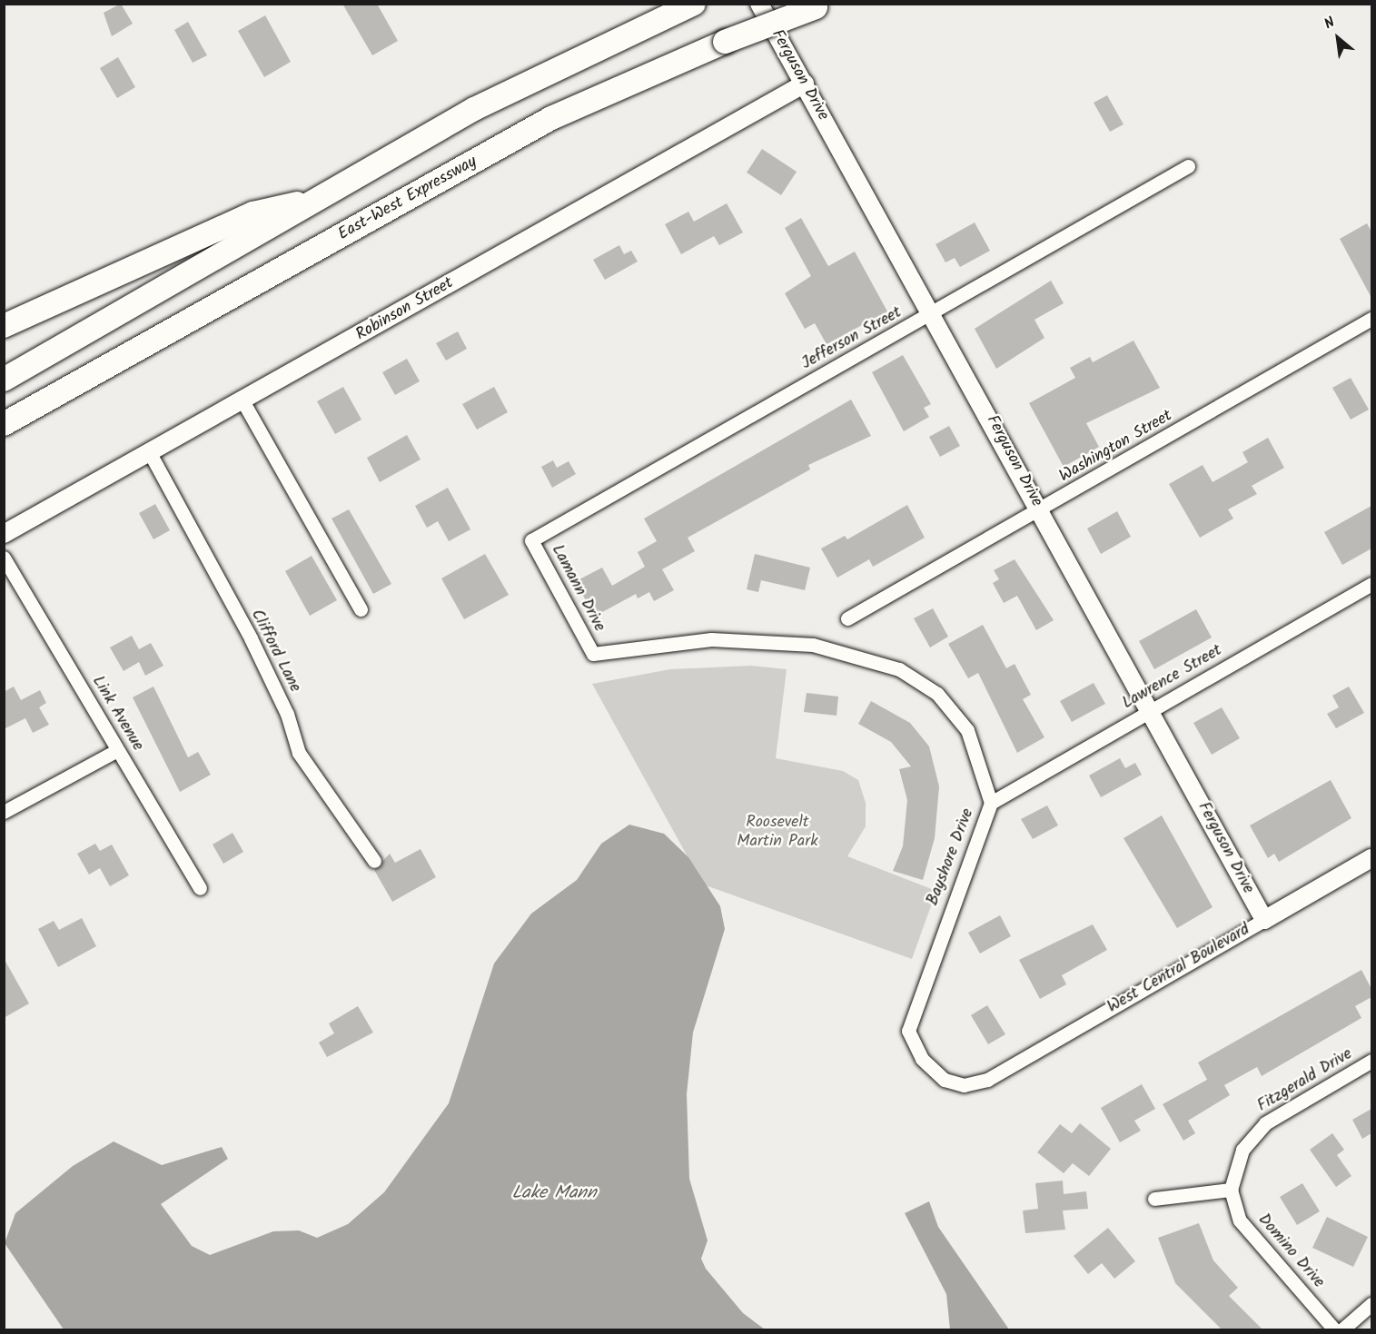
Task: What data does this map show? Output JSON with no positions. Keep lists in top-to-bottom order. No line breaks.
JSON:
{"streets":{"highway":["East-West Expressway"],"street":["Ferguson Drive","Robinson Street","Jefferson Street","Washington Street","Lamann Drive","Clifford Lane","Lawrence Street","Link Avenue","Bayshore Drive","West Central Boulevard","Fitzgerald Drive","Domino Drive"]},"crossings":[["Ferguson Drive","Robinson Street"],["Ferguson Drive","Jefferson Street"],["Ferguson Drive","Washington Street"],["Ferguson Drive","Lawrence Street"],["Ferguson Drive","West Central Boulevard"],["Robinson Street","Clifford Lane"],["Jefferson Street","Lamann Drive"],["Lamann Drive","Bayshore Drive"],["Lawrence Street","Bayshore Drive"],["Bayshore Drive","West Central Boulevard"],["Fitzgerald Drive","Domino Drive"]],"water":["Lake Mann"],"parks":["Roosevelt Martin Park"],"north":"top left"}
